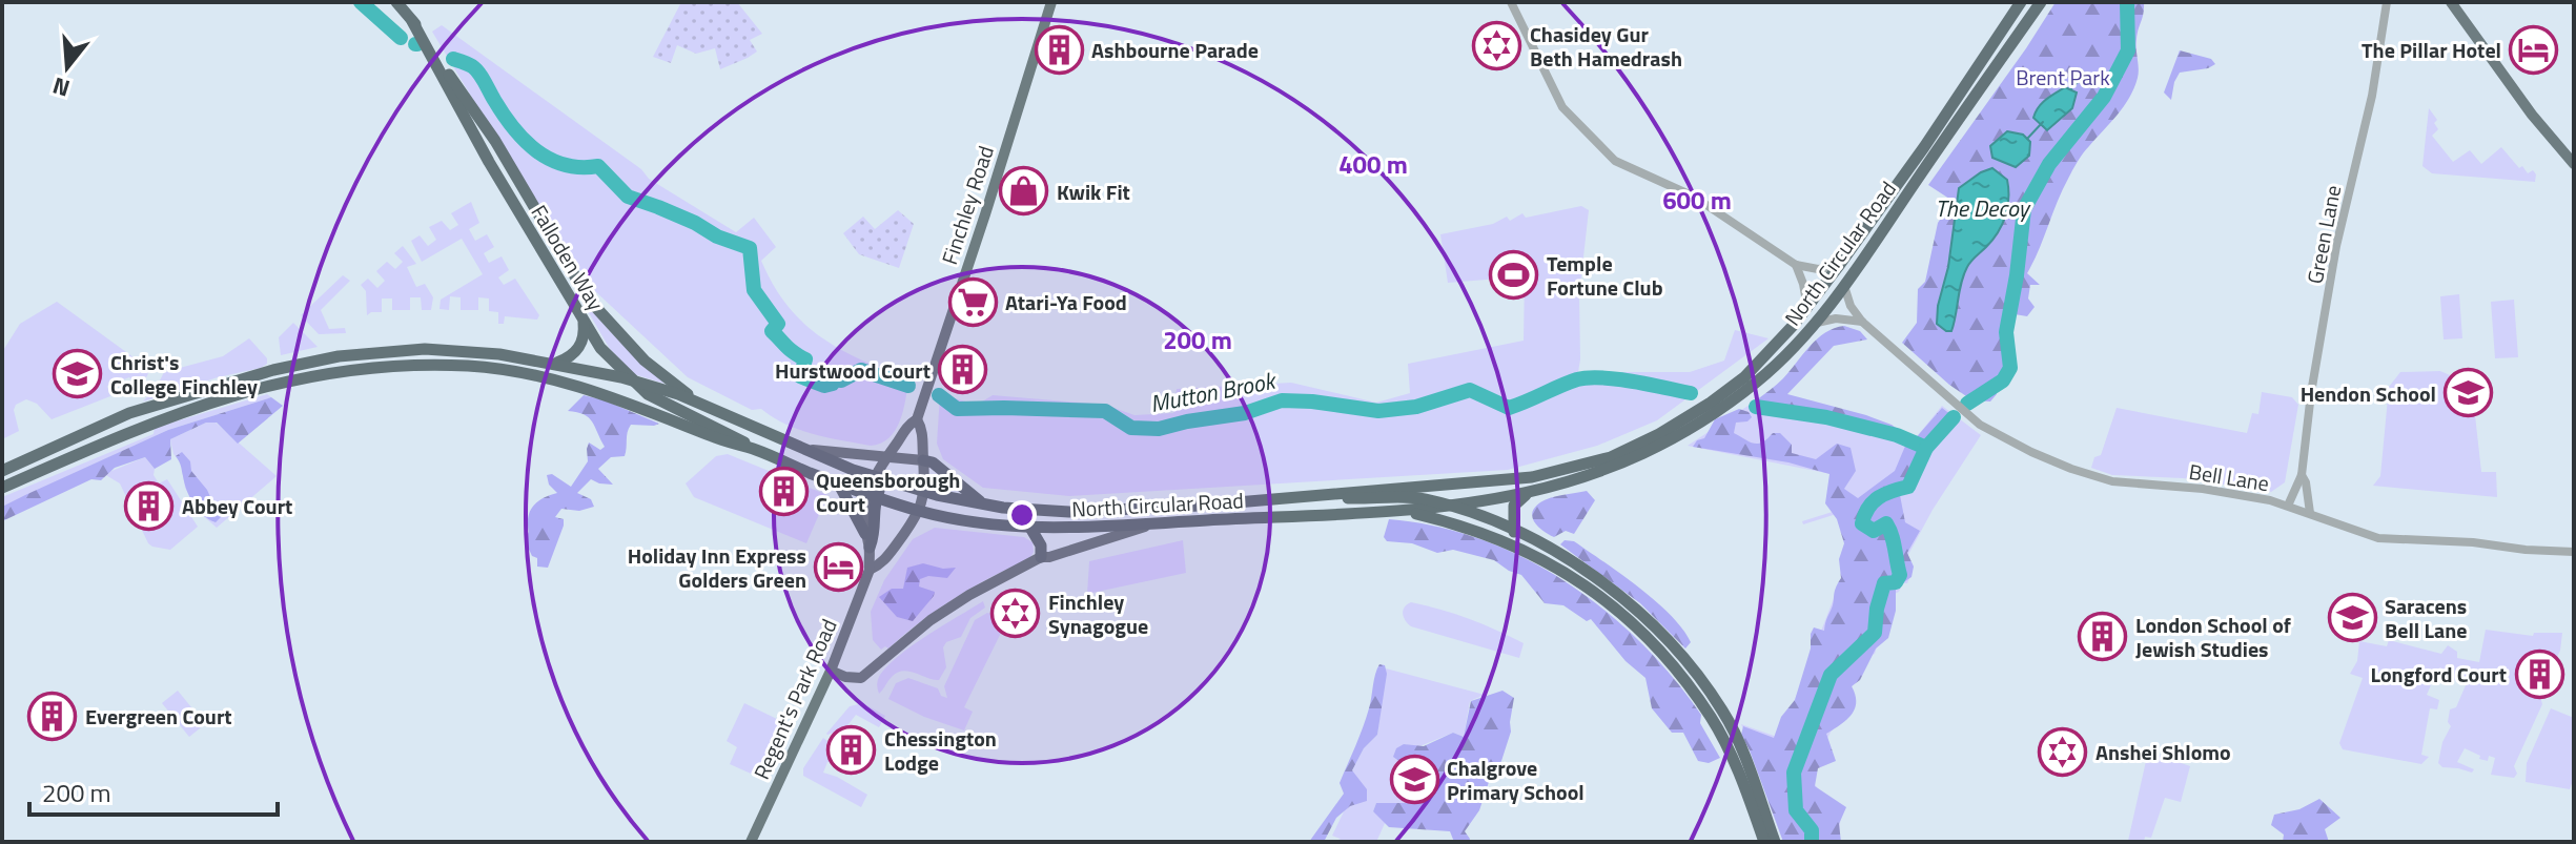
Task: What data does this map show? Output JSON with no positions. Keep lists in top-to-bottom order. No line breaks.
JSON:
{"streets":{"highway":["North Circular Road","Falloden Way"],"main road":["Finchley Road","Regent's Park Road"],"street":["Green Lane","Bell Lane"]},"crossings":[["Finchley Road","North Circular Road"],["Finchley Road","Regent's Park Road"],["Green Lane","Bell Lane"],["North Circular Road","Falloden Way"],["North Circular Road","Regent's Park Road"]],"water":["The Decoy","Mutton Brook"],"parks":["Brent Park"],"places":{"synagogue":["Chasidey Gur Beth Hamedrash","Finchley Synagogue","Anshei Shlomo"],"building":["Ashbourne Parade","Hurstwood Court","Queensborough Court","Abbey Court","London School of Jewish Studies","Longford Court","Evergreen Court","Chessington Lodge"],"hotel":["The Pillar Hotel","Holiday Inn Express Golders Green"],"shop":["Kwik Fit"],"sports":["Temple Fortune Club"],"supermarket":["Atari-Ya Food"],"school or university":["Christ's College Finchley","Hendon School","Saracens Bell Lane","Chalgrove Primary School"]},"scale_bar":"200 m","north":"bottom","rings":["400 m","600 m","200 m"]}
